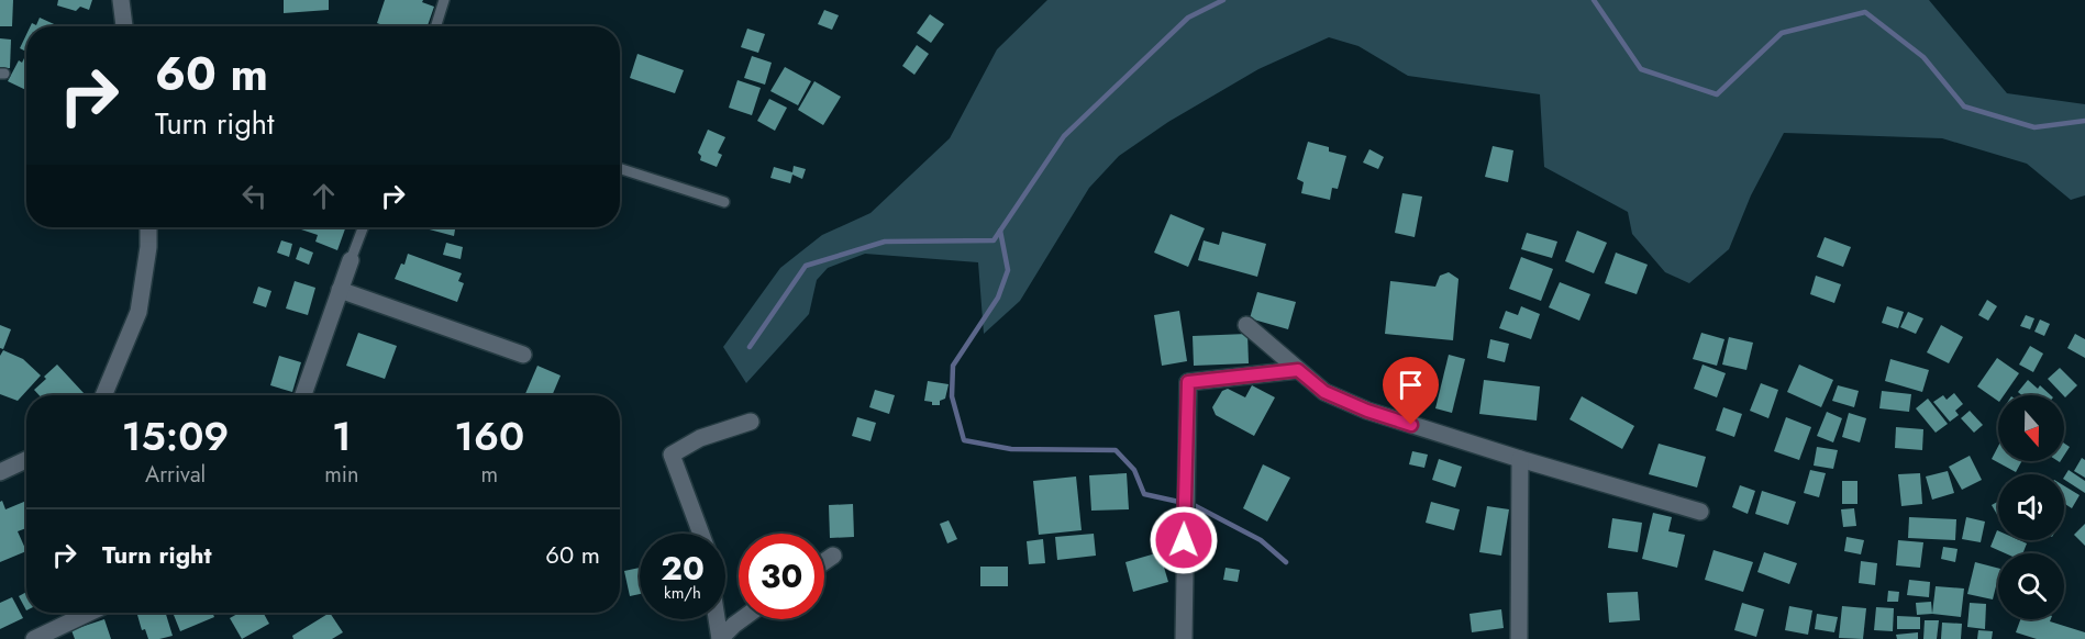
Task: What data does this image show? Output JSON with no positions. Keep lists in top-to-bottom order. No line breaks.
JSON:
{"north":"bottom","page":{"turn":["60 m","Turn right"],"eta":["15:09","Arrival","1","min","160","m"],"list":[{"name":"Turn right","value":"60 m"}],"speed":"20 km/h","limit":"30"}}
